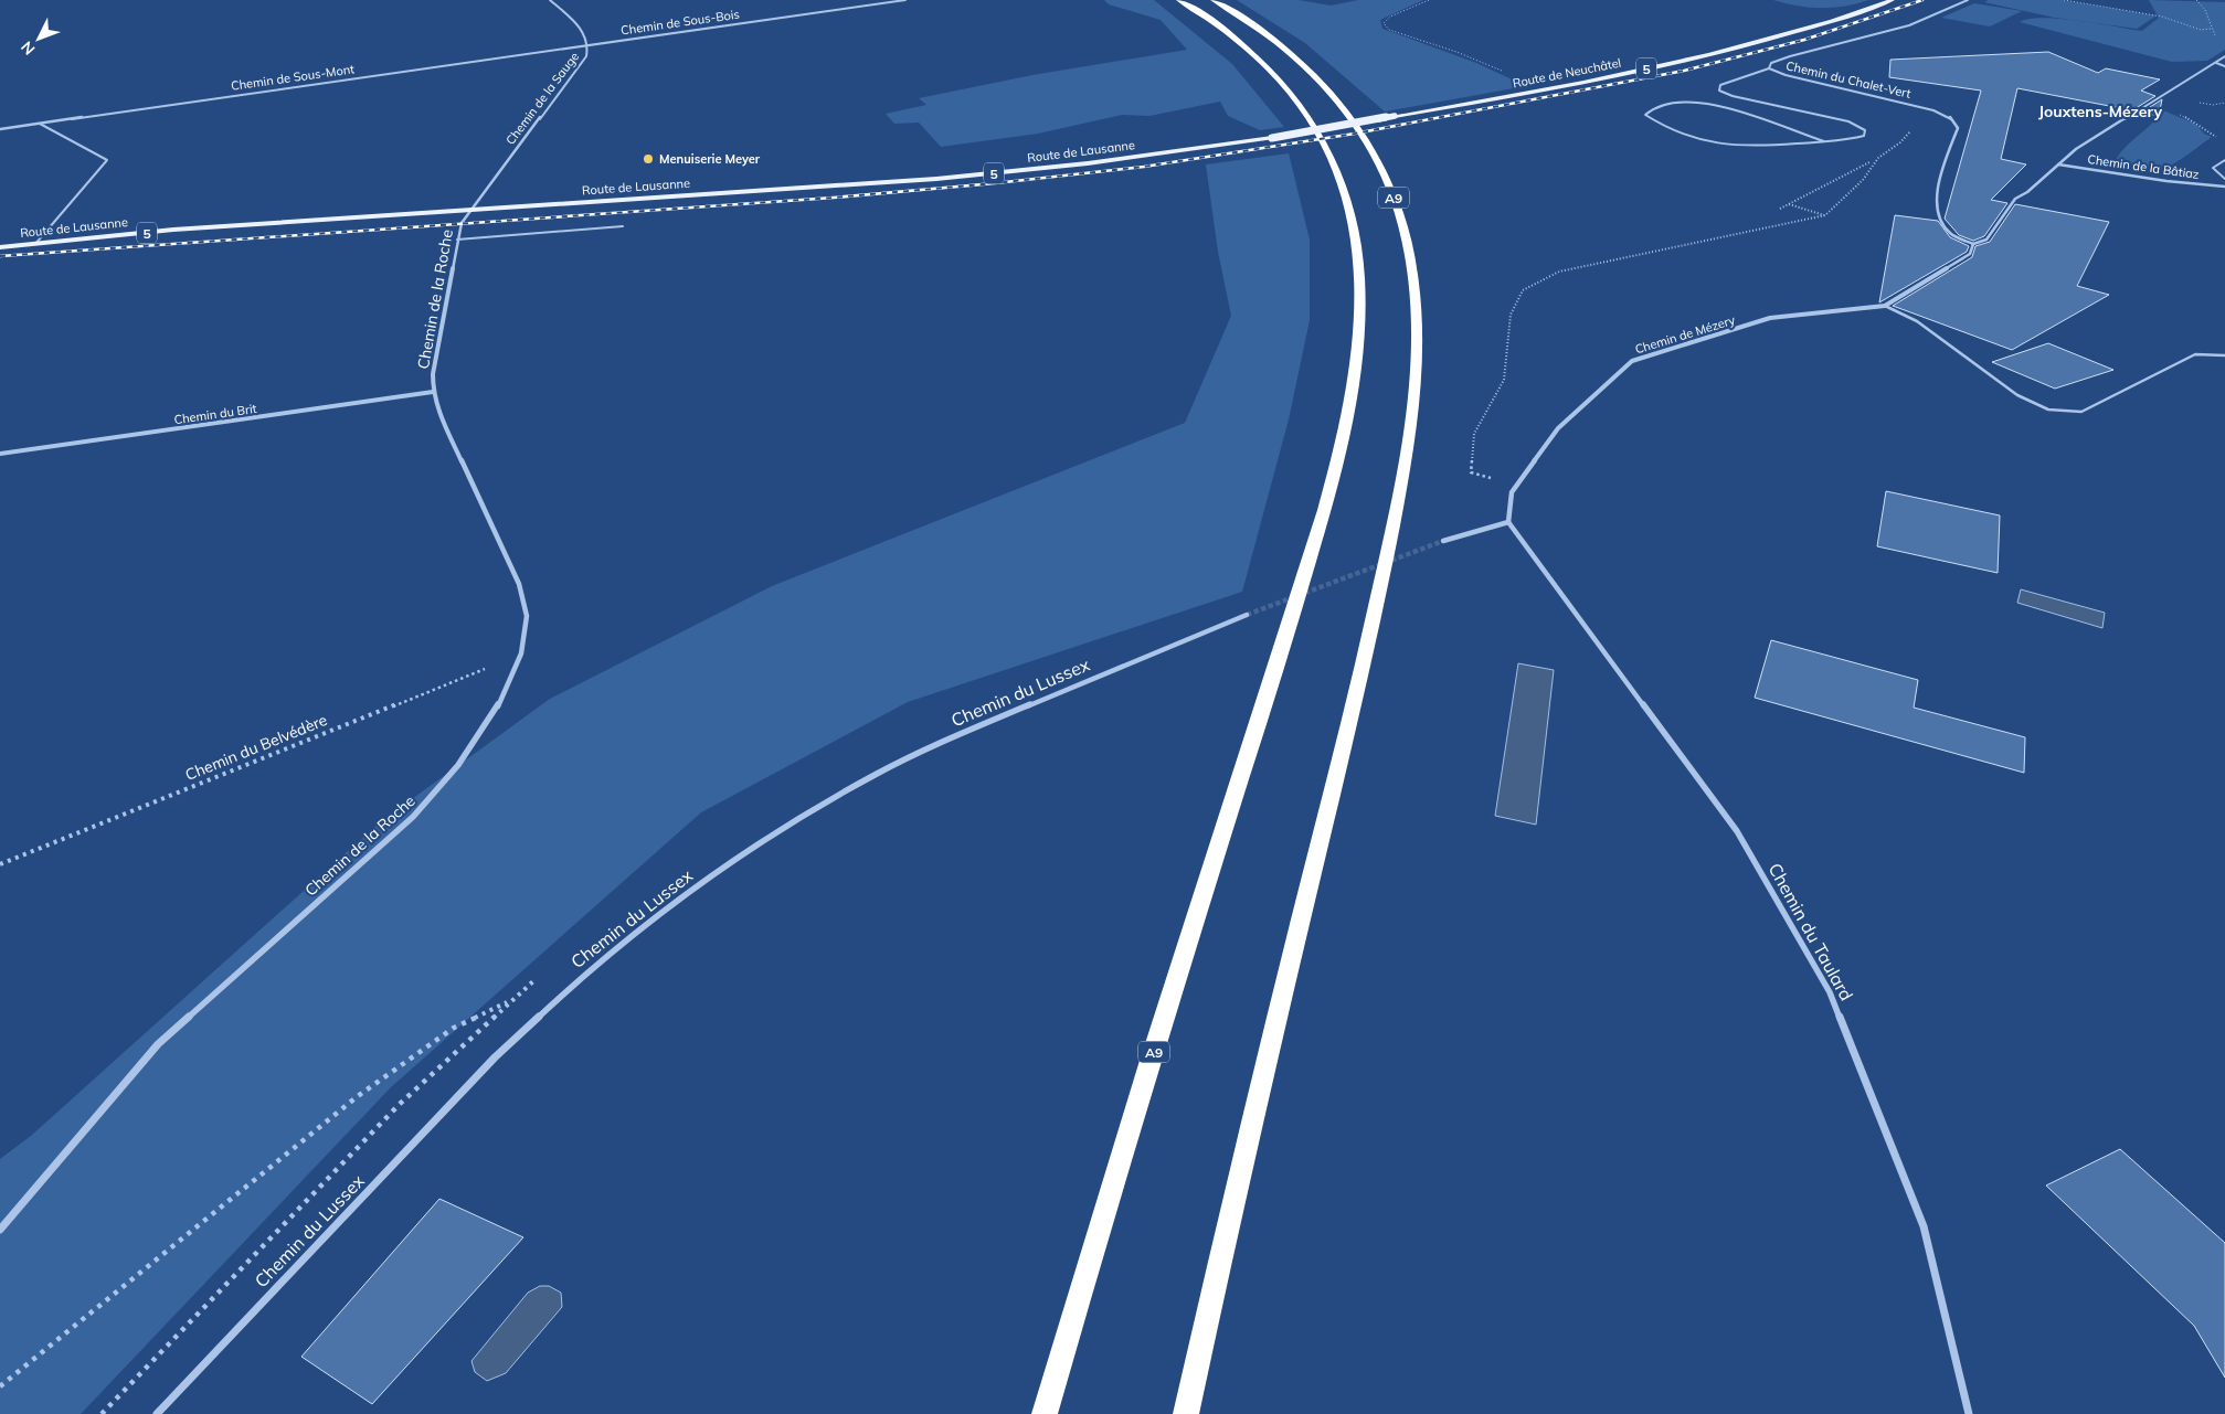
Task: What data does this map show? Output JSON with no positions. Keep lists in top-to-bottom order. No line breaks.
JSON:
{"streets":{"highway":["A9"],"main road":["5","Route de Neuchâtel","Route de Lausanne"],"street":["Chemin de Sous-Bois","Chemin de Sous-Mont","Chemin du Chalet-Vert","Chemin de la Sauge","Chemin de la Bâtiaz","Chemin de la Roche","Chemin de Mézery","Chemin du Brit","Chemin du Lussex","Chemin du Taulard"],"path":["Chemin du Belvédère"]},"crossings":[["Chemin de Sous-Bois","Chemin de Sous-Mont"],["Chemin de Sous-Bois","Chemin de la Sauge"],["Route de Neuchâtel","Route de Lausanne"],["Chemin de Sous-Mont","Chemin de la Sauge"],["Chemin de la Sauge","Route de Lausanne"],["Chemin de la Sauge","Chemin de la Roche"],["Route de Lausanne","Chemin de la Roche"],["Chemin de la Roche","Chemin du Brit"],["Chemin de la Roche","Chemin du Belvédère"],["Chemin de Mézery","Chemin du Taulard"]],"districts":["Jouxtens-Mézery"],"places":["Menuiserie Meyer"],"north":"bottom left"}
